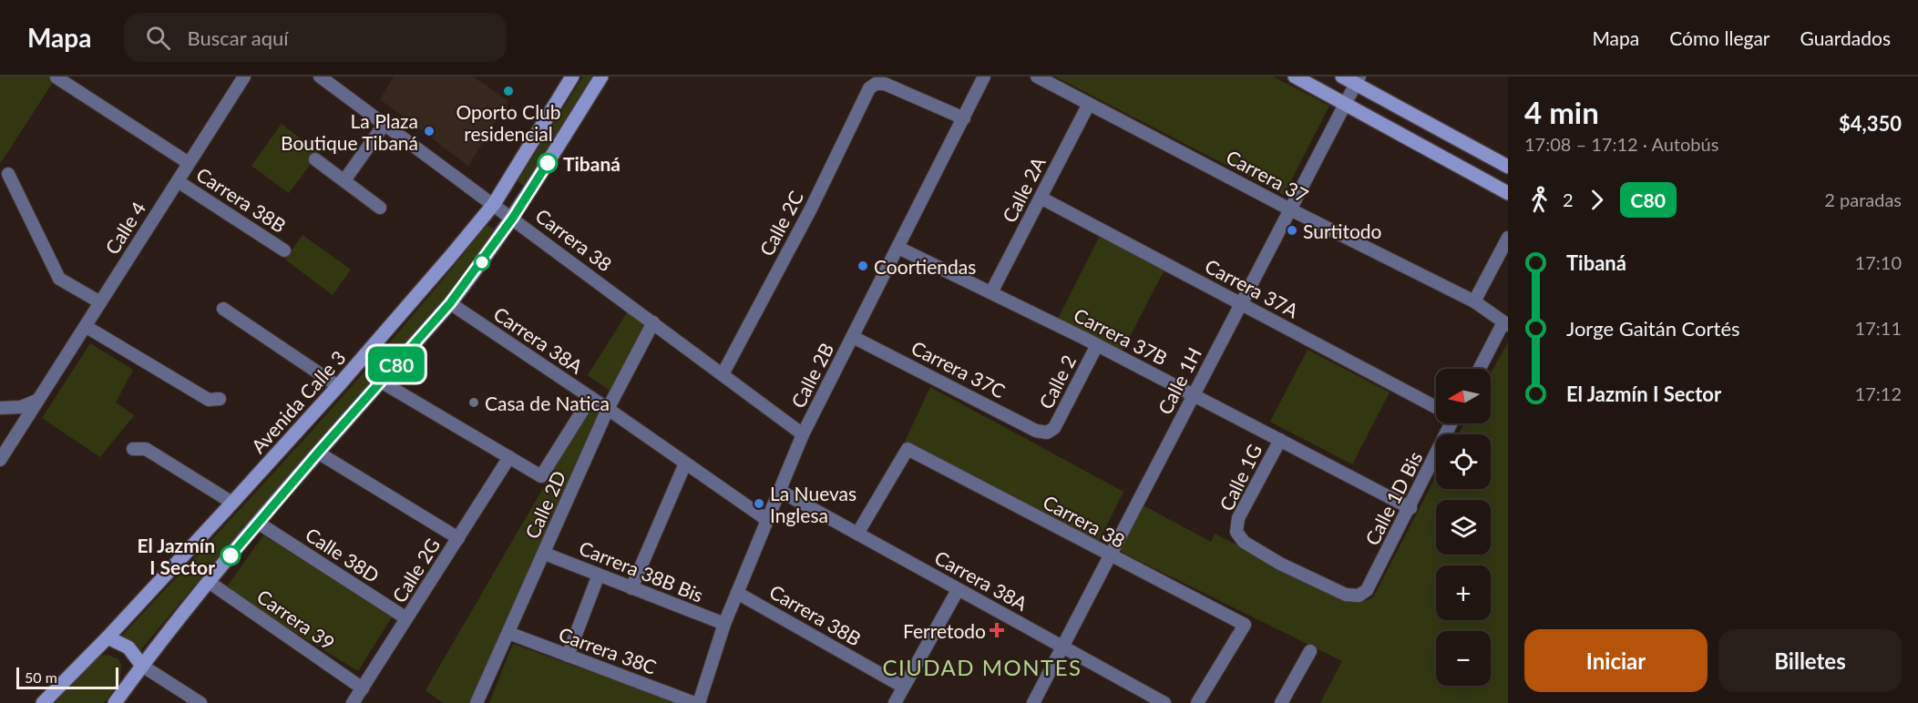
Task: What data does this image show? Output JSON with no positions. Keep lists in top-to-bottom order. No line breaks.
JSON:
{"streets":{"main road":["Avenida Calle 3"],"street":["Carrera 37","Calle 2A","Carrera 38B","Calle 2C","Calle 4","Carrera 38","Carrera 37A","Carrera 37B","Carrera 38A","Carrera 37C","Calle 2B","Calle 1H","Calle 2","Calle 1G","Calle 1D Bis","Calle 2D","Calle 38D","Calle 2G","Carrera 38B Bis","Carrera 39","Carrera 38C"]},"crossings":[["Carrera 37","Calle 2A"],["Carrera 37","Calle 1H"],["Calle 2A","Carrera 37A"],["Calle 2A","Carrera 37B"],["Carrera 38B","Calle 4"],["Carrera 38B","Calle 2B"],["Calle 2C","Carrera 38"],["Calle 2C","Calle 2B"],["Carrera 38","Carrera 38A"],["Carrera 38","Calle 2B"],["Carrera 38","Calle 1H"],["Carrera 38","Avenida Calle 3"],["Carrera 38","Calle 2D"],["Carrera 37A","Calle 1H"],["Carrera 37B","Calle 2B"],["Carrera 37B","Calle 1H"],["Carrera 37B","Calle 2"],["Carrera 37B","Calle 1G"],["Carrera 37B","Calle 1D Bis"],["Carrera 38A","Calle 2B"],["Carrera 38A","Calle 1H"],["Carrera 38A","Calle 2D"],["Carrera 37C","Calle 2B"],["Carrera 37C","Calle 2"],["Calle 2B","Carrera 38B Bis"],["Calle 2B","Carrera 38C"],["Calle 1G","Calle 1D Bis"],["Calle 2D","Calle 2G"],["Calle 2D","Carrera 38B Bis"],["Calle 2D","Carrera 38C"],["Calle 38D","Calle 2G"],["Calle 2G","Carrera 39"]],"districts":["CIUDAD MONTES"],"places":{"other":["Oporto Club residencial","La Plaza Boutique Tibaná","Tibaná","Surtitodo","Coortiendas","Casa de Natica","La Nuevas Inglesa","El Jazmín I Sector"],"health":["Ferretodo"]},"lines":["bus line C80"],"scale_bar":"50 m","north":"left","page":{"header":"Mapa","search":"Buscar aquí","nav":["Mapa","Cómo llegar","Guardados"],"on_map":"C80","heading":["4 min","17:08 – 17:12 · Autobús","$4,350"],"legs":["2","C80","2 paradas"],"list":[{"name":"Tibaná","value":"17:10"},{"name":"Jorge Gaitán Cortés","value":"17:11"},{"name":"El Jazmín I Sector","value":"17:12"}],"map_buttons":["+","−"],"buttons":["Iniciar","Billetes"],"scale":"50 m"}}
